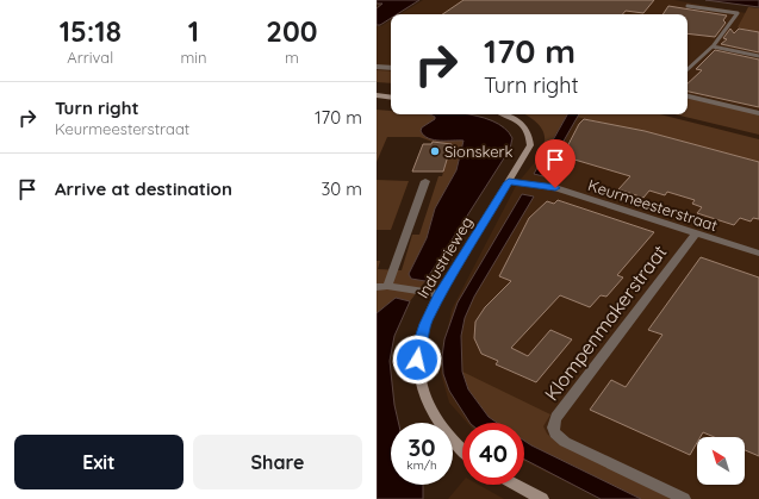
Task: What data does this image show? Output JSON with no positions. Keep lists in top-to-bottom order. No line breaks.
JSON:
{"streets":{"street":["Keurmeesterstraat","Industrieweg","Klompenmakerstraat"]},"crossings":[["Keurmeesterstraat","Industrieweg"],["Keurmeesterstraat","Klompenmakerstraat"]],"places":["Sionskerk"],"north":"top left","page":{"eta":["15:18","Arrival","1","min","200","m"],"turn":["170 m","Turn right"],"list":[{"name":"Turn right","note":"Keurmeesterstraat","value":"170 m"},{"name":"Arrive at destination","value":"30 m"}],"speed":"30 km/h","limit":"40","buttons":["Exit","Share"]}}
